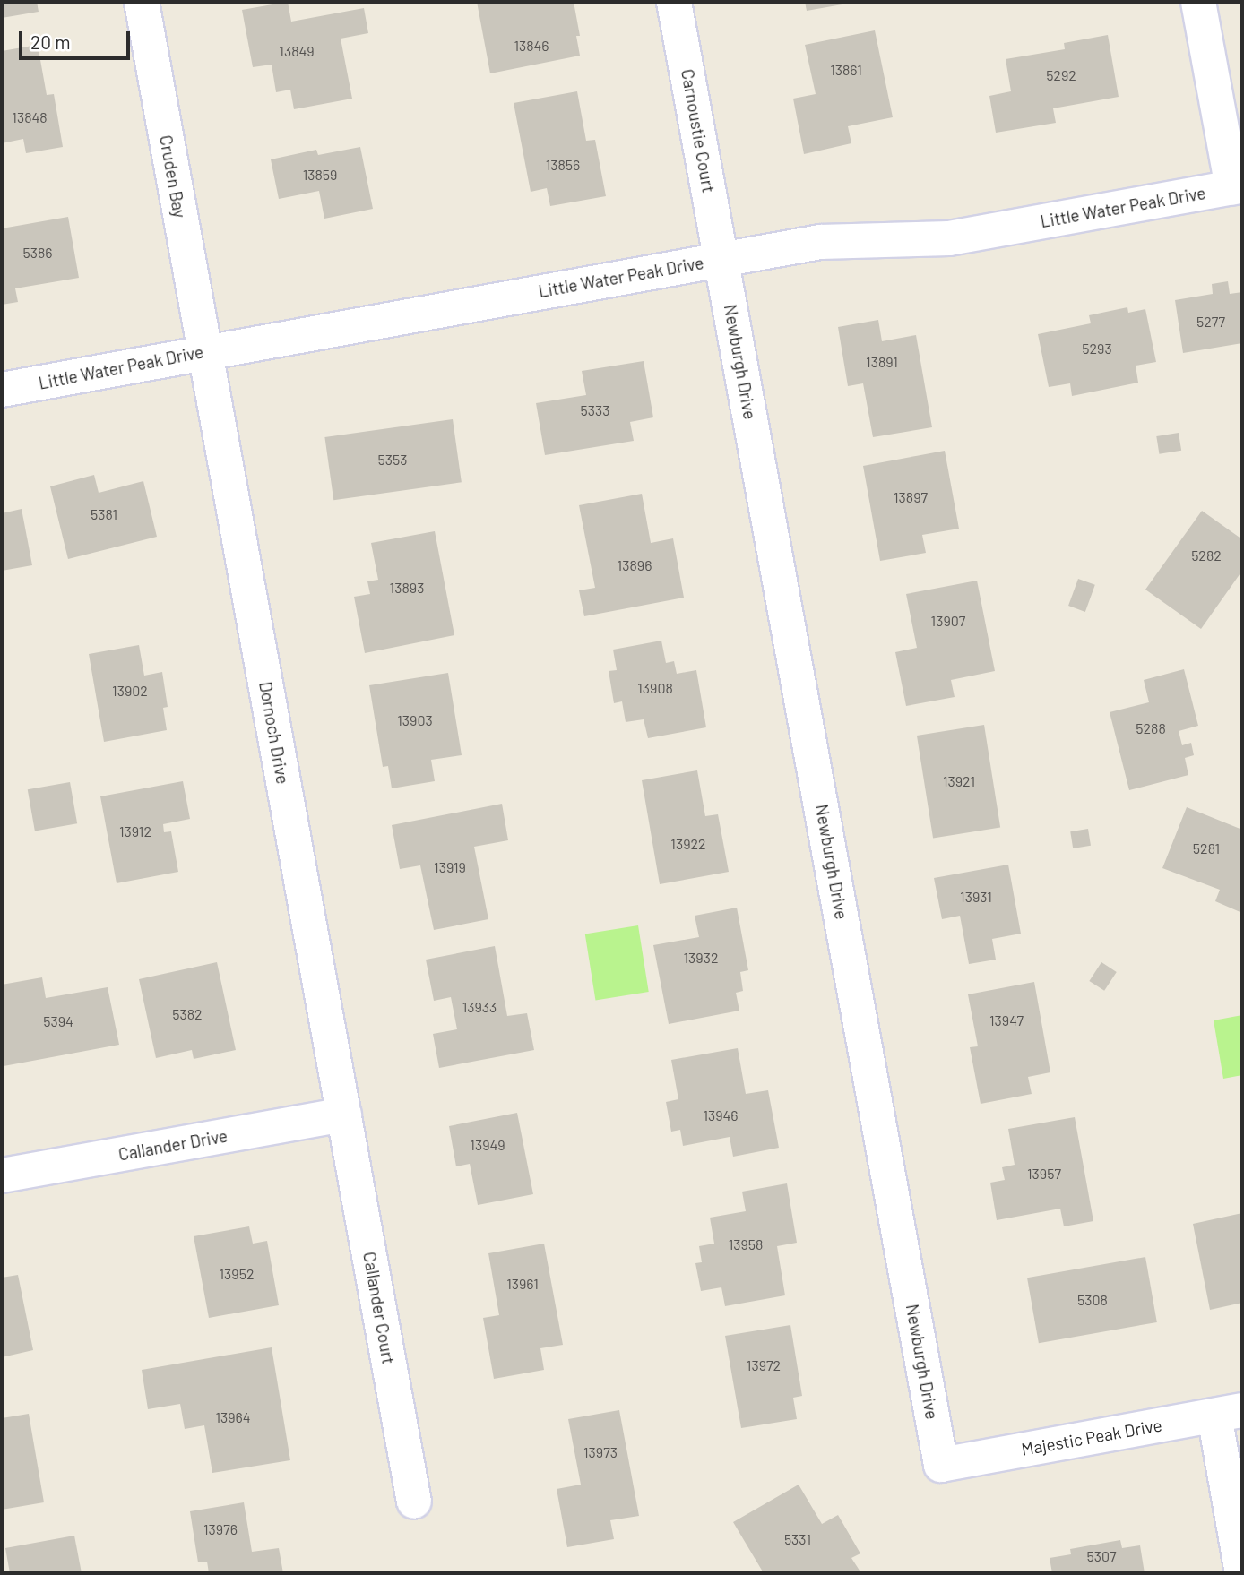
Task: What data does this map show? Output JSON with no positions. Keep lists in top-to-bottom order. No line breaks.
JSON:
{"streets":{"street":["Carnoustie Court","Cruden Bay","Little Water Peak Drive","Newburgh Drive","Dornoch Drive","Callander Drive","Callander Court","Majestic Peak Drive"]},"crossings":[["Carnoustie Court","Little Water Peak Drive"],["Carnoustie Court","Newburgh Drive"],["Cruden Bay","Little Water Peak Drive"],["Cruden Bay","Dornoch Drive"],["Little Water Peak Drive","Newburgh Drive"],["Little Water Peak Drive","Dornoch Drive"],["Newburgh Drive","Majestic Peak Drive"],["Dornoch Drive","Callander Drive"],["Dornoch Drive","Callander Court"],["Callander Drive","Callander Court"]],"house_numbers":["13846","13849","13861","5292","13848","13856","13859","5386","5277","5293","13891","5333","5353","13897","5381","5282","13896","13893","13907","13908","13902","13903","5288","13921","13912","13922","5281","13919","13931","13932","13933","5382","13947","5394","13946","13949","13957","13958","13952","13961","5308","13972","13964","13973","13976","5331","5307"],"scale_bar":"20 m"}
